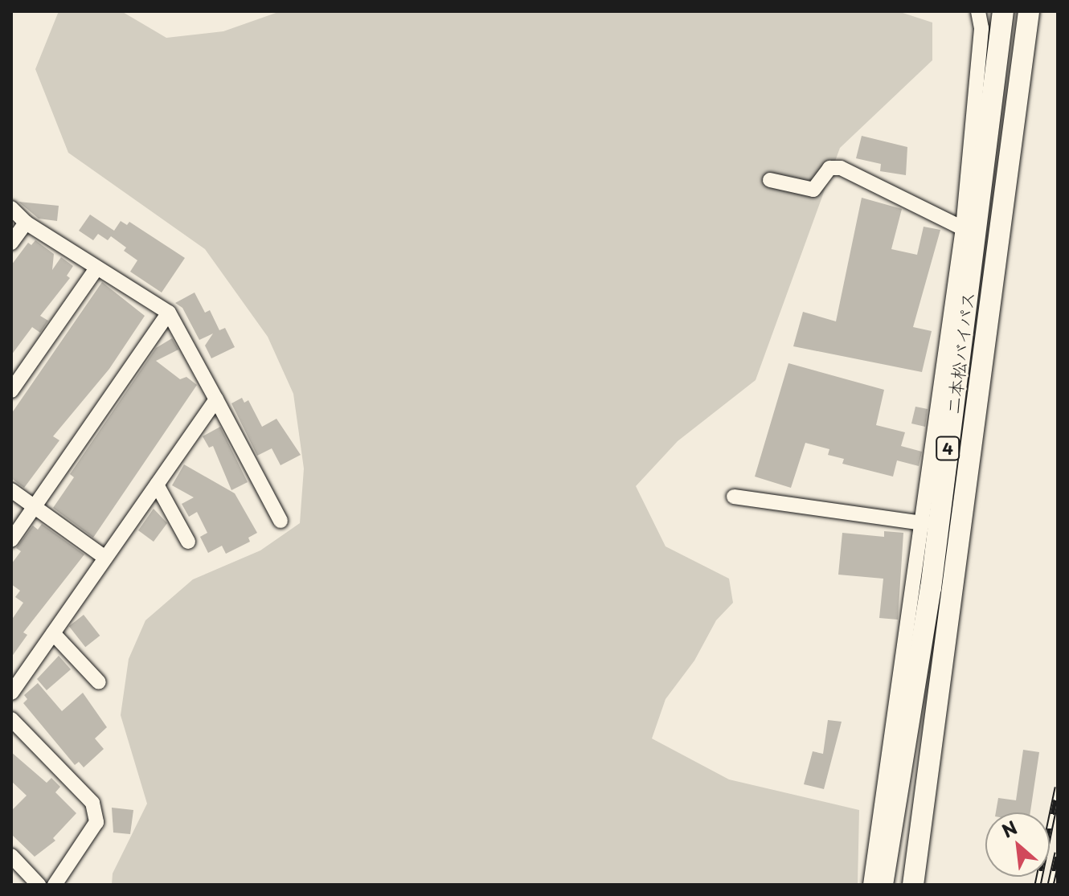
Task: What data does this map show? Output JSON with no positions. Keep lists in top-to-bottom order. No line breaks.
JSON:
{"streets":{"highway":["二本松バイパス","4"]},"north":"top left"}
